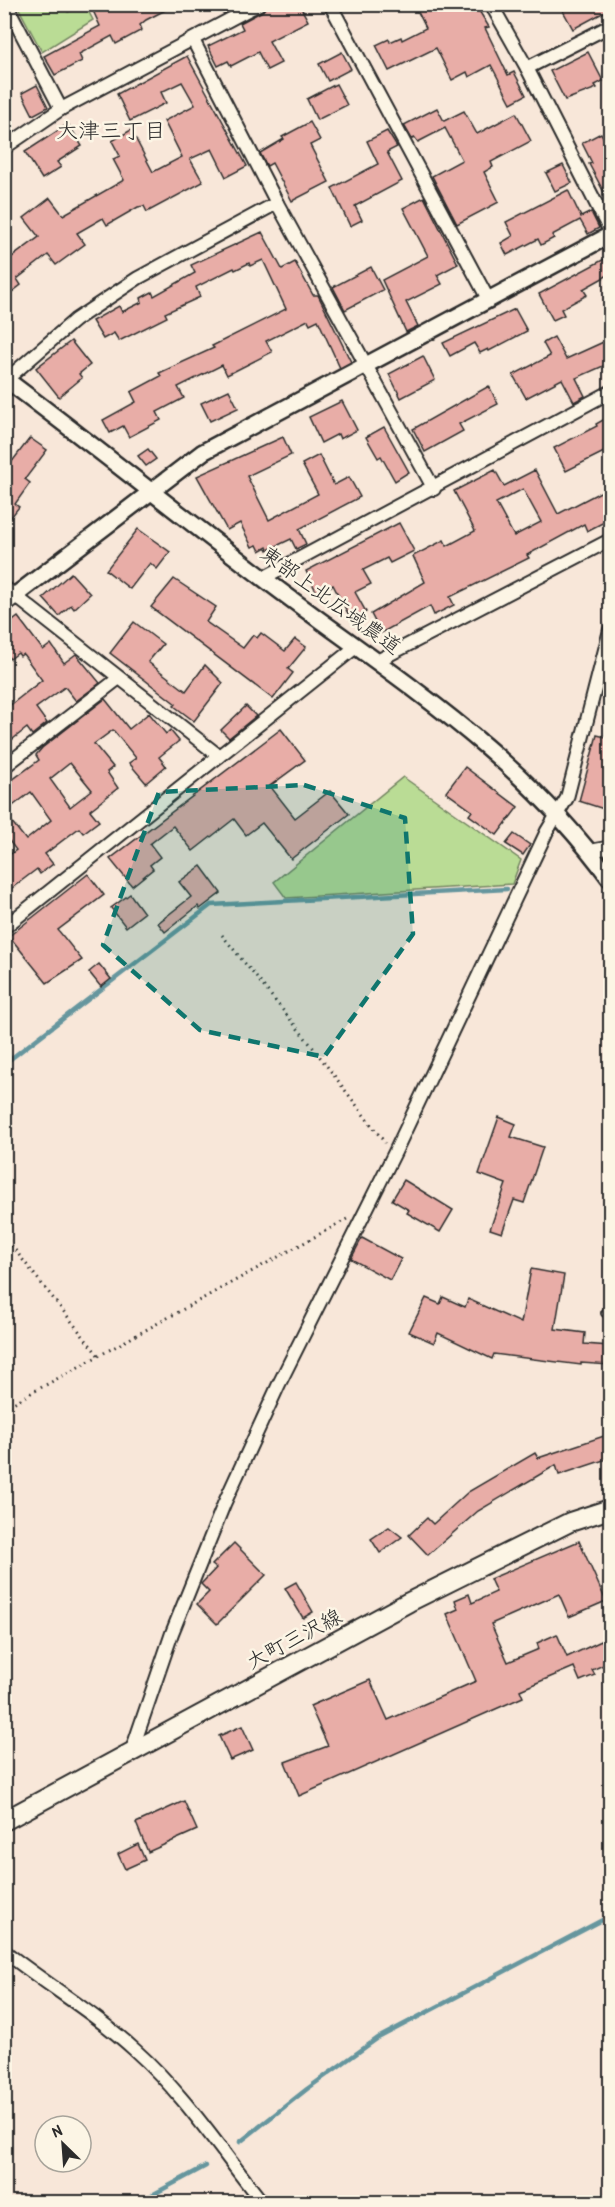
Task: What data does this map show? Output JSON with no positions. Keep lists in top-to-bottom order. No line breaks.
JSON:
{"streets":{"main road":["大町三沢線"],"street":["東部上北広域農道"]},"districts":["大津三丁目"],"north":"top left"}
